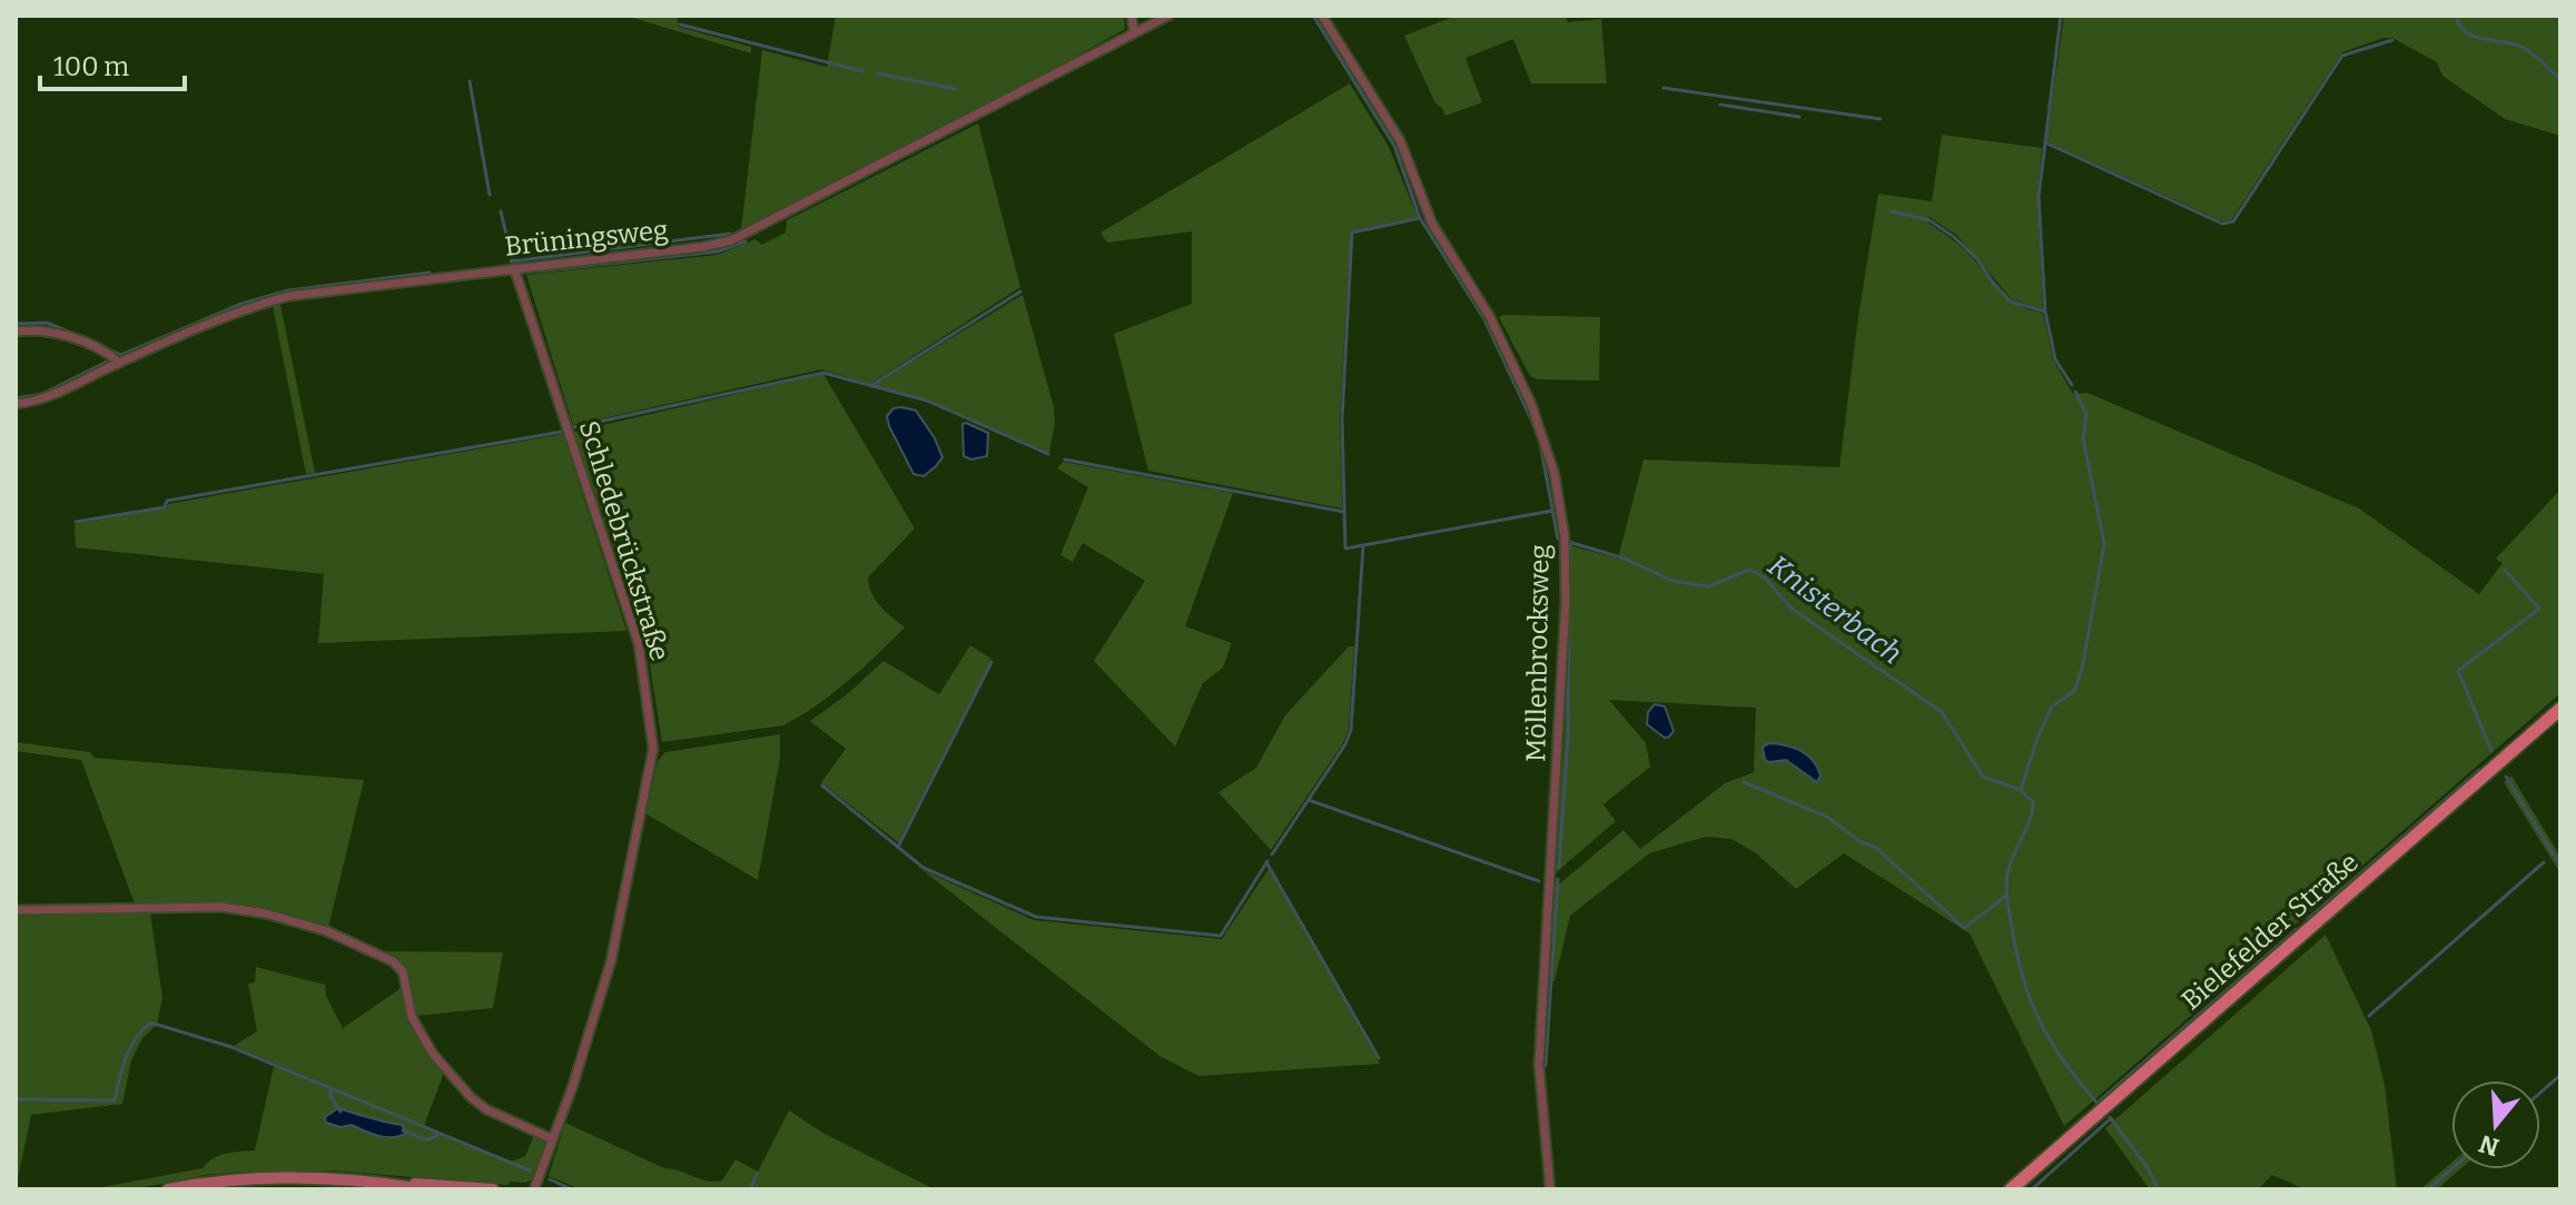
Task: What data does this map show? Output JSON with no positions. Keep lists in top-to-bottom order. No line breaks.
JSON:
{"streets":{"main road":["Bielefelder Straße"],"street":["Brüningsweg","Schledebrückstraße","Möllenbrocksweg"]},"crossings":[["Brüningsweg","Schledebrückstraße"]],"water":["Knisterbach"],"scale_bar":"100 m","north":"bottom"}
